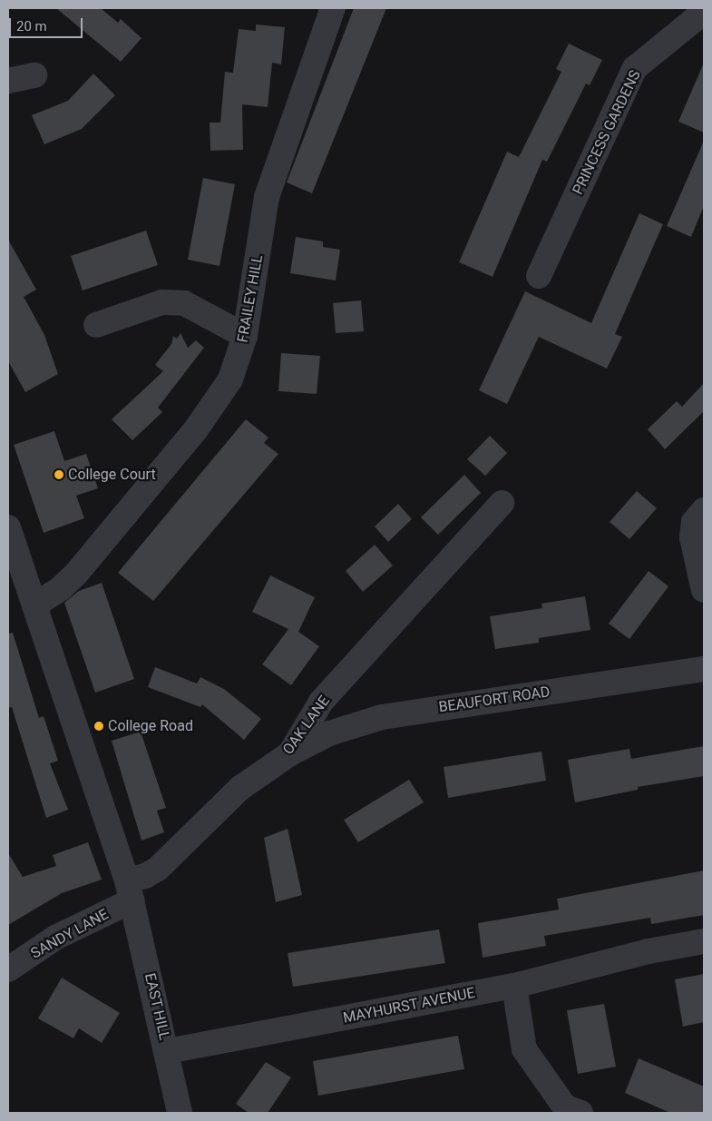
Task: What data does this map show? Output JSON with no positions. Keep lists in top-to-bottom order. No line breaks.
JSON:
{"streets":{"street":["PRINCESS GARDENS","FRAILEY HILL","BEAUFORT ROAD","OAK LANE","SANDY LANE","MAYHURST AVENUE","EAST HILL"]},"crossings":[["BEAUFORT ROAD","OAK LANE"],["OAK LANE","SANDY LANE"],["OAK LANE","EAST HILL"],["SANDY LANE","EAST HILL"],["MAYHURST AVENUE","EAST HILL"]],"places":["College Court","College Road"],"scale_bar":"20 m"}
